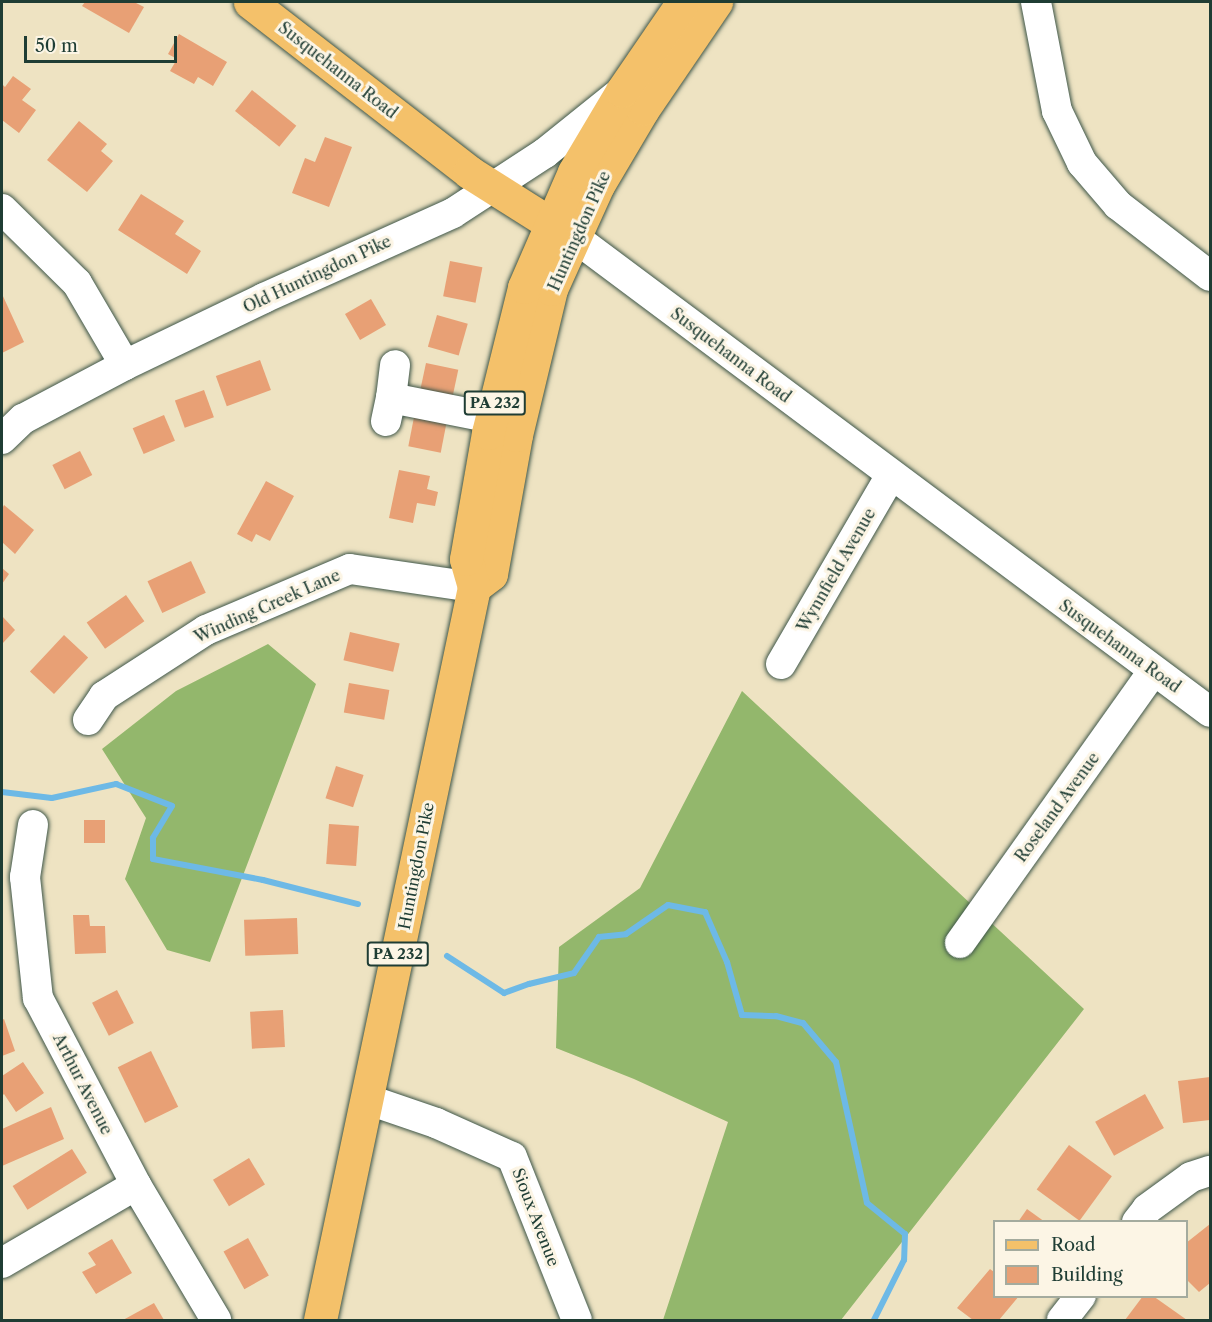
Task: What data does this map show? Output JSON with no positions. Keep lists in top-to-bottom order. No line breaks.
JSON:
{"streets":{"main road":["Susquehanna Road","Huntingdon Pike","PA 232"],"street":["Old Huntingdon Pike","Wynnfield Avenue","Winding Creek Lane","Roseland Avenue","Arthur Avenue","Sioux Avenue"]},"crossings":[["Susquehanna Road","Huntingdon Pike"],["Susquehanna Road","Old Huntingdon Pike"],["Susquehanna Road","Wynnfield Avenue"],["Susquehanna Road","Roseland Avenue"],["Huntingdon Pike","Old Huntingdon Pike"],["Huntingdon Pike","Winding Creek Lane"],["Huntingdon Pike","Sioux Avenue"]],"legend":["Road","Building"],"scale_bar":"50 m"}
